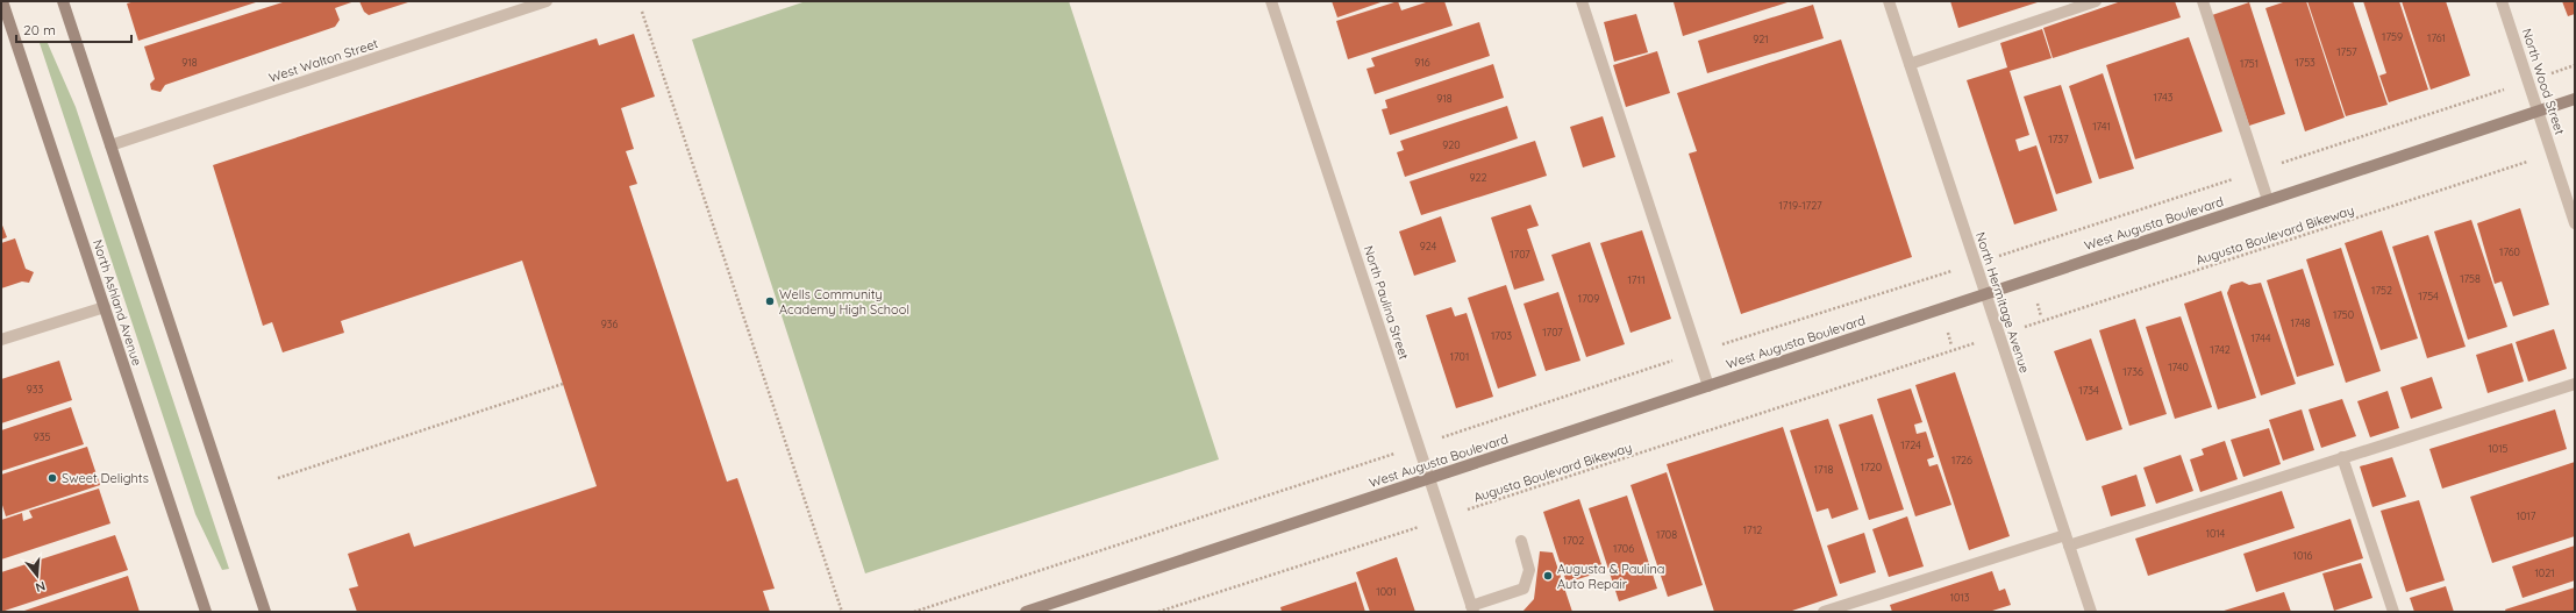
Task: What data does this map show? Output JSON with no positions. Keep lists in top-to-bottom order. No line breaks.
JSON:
{"streets":{"street":["West Walton Street","North Wood Street","West Augusta Boulevard","North Ashland Avenue","North Paulina Street","North Hermitage Avenue"],"path":["Augusta Boulevard Bikeway"]},"crossings":[["North Wood Street","West Augusta Boulevard"],["West Augusta Boulevard","North Paulina Street"],["West Augusta Boulevard","North Hermitage Avenue"],["Augusta Boulevard Bikeway","North Paulina Street"]],"places":["Wells Community Academy High School","Sweet Delights","Augusta & Paulina Auto Repair"],"house_numbers":["1759","1761","921","1757","918","916","1753","1751","1743","918","1741","1737","920","922","1719-1727","924","1760","1707","1758","1711","1752","1754","1709","1750","1748","936","1707","1703","1744","1742","1701","1740","1736","933","1734","935","1724","1015","1726","1720","1718","1017","1712","1014","1708","1702","1706","1016","1021","1001","1013"],"scale_bar":"20 m","north":"bottom"}
